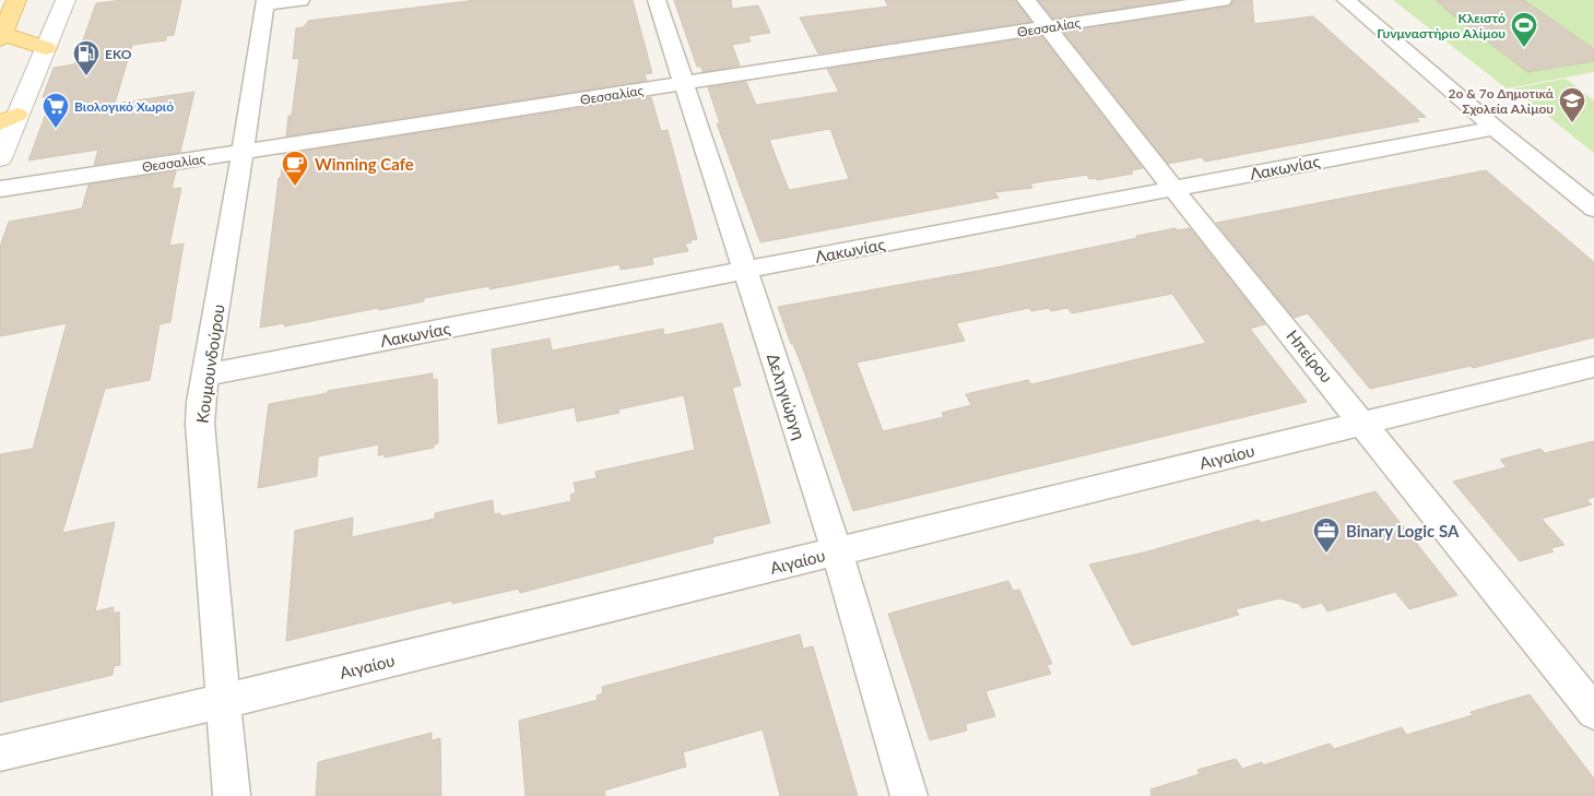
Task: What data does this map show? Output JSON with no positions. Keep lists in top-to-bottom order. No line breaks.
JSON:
{"streets":{"street":["Θεσσαλίας","Λακωνίας","Ηπείρου","Κουμουνδούρου","Δεληγιώργη","Αιγαίου"]},"crossings":[["Θεσσαλίας","Ηπείρου"],["Θεσσαλίας","Κουμουνδούρου"],["Θεσσαλίας","Δεληγιώργη"],["Λακωνίας","Ηπείρου"],["Λακωνίας","Κουμουνδούρου"],["Λακωνίας","Δεληγιώργη"],["Ηπείρου","Αιγαίου"],["Κουμουνδούρου","Αιγαίου"],["Δεληγιώργη","Αιγαίου"]],"places":{"sports":["Κλειστό Γυνμναστήριο Αλίμου"],"fuel station":["EKO"],"school or university":["2ο & 7ο Δημοτικά Σχολεία Αλίμου"],"supermarket":["Βιολογικό Χωριό"],"cafe":["Winning Cafe"],"office":["Binary Logic SA"]}}
